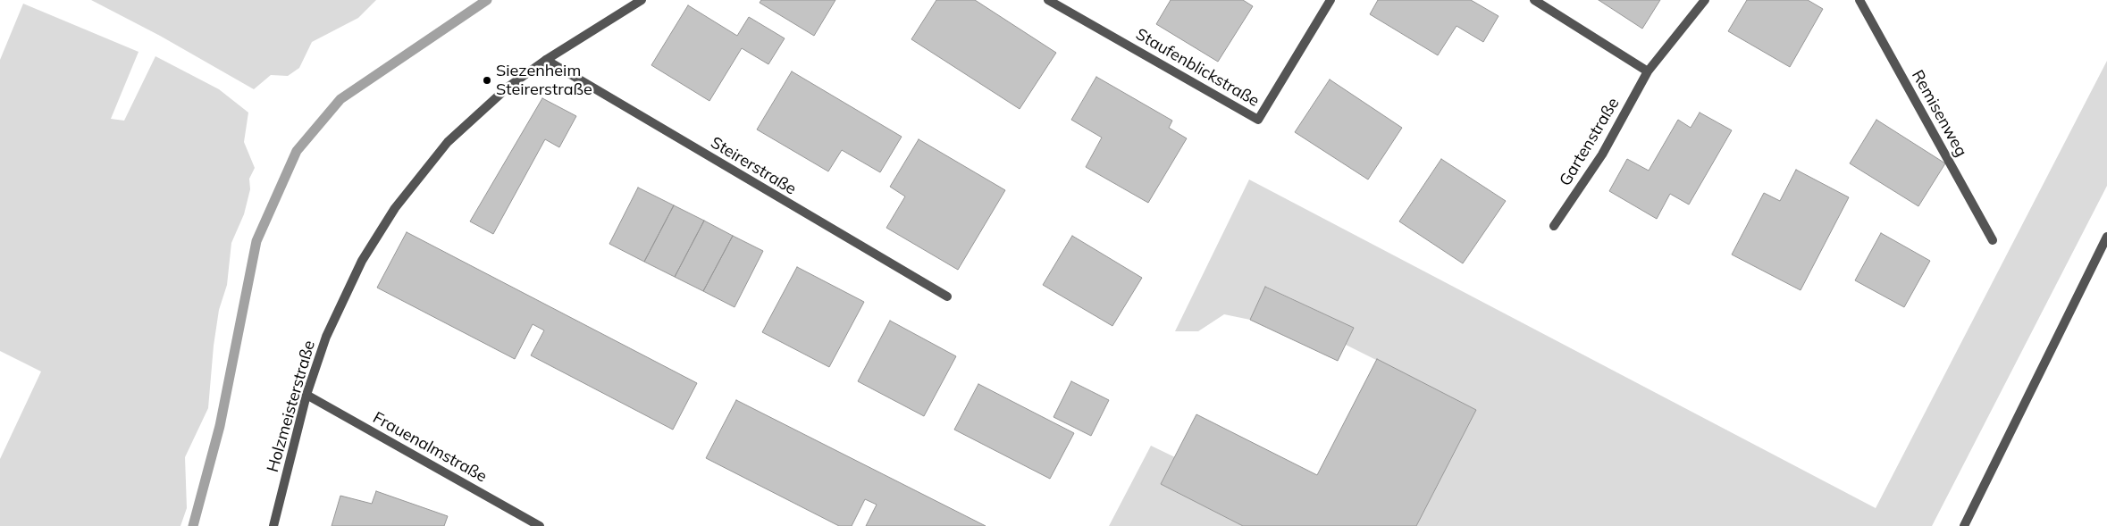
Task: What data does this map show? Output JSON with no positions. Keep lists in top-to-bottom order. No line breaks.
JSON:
{"streets":{"street":["Staufenblickstraße","Remisenweg","Gartenstraße","Steirerstraße","Holzmeisterstraße","Frauenalmstraße"]},"crossings":[["Steirerstraße","Holzmeisterstraße"],["Holzmeisterstraße","Frauenalmstraße"]],"places":["Siezenheim Steirerstraße"]}
